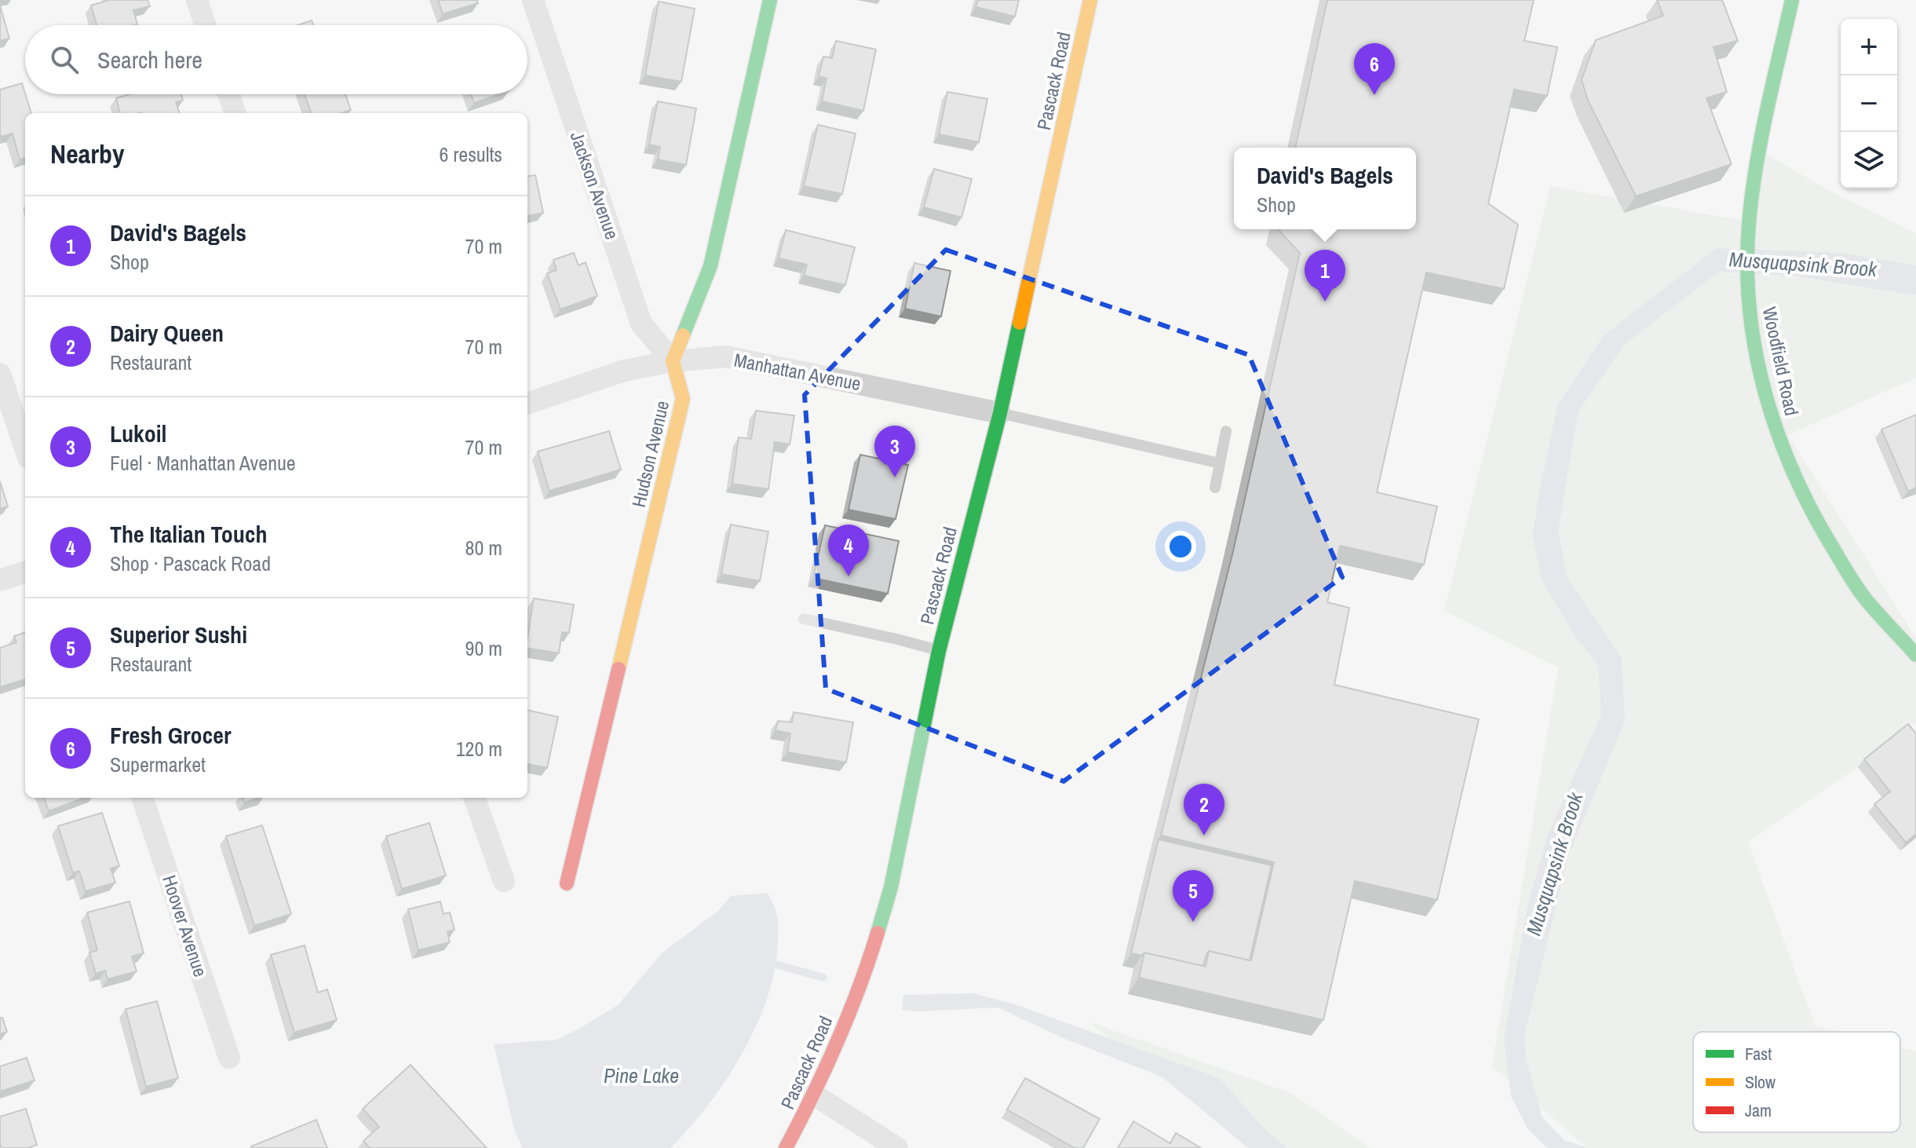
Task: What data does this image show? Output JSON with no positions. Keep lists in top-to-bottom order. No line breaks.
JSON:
{"streets":{"street":["Pascack Road","Jackson Avenue","Woodfield Road","Manhattan Avenue","Hudson Avenue","Hoover Avenue"]},"crossings":[["Pascack Road","Manhattan Avenue"],["Jackson Avenue","Manhattan Avenue"],["Jackson Avenue","Hudson Avenue"],["Manhattan Avenue","Hudson Avenue"]],"water":["Musquapsink Brook","Pine Lake"],"legend":["Fast","Slow","Jam"],"page":{"map_buttons":["+","−"],"search":"Search here","pins":["6","1","3","4","2","5"],"heading":["Nearby","6 results"],"popup":["David's Bagels","Shop"],"list":[{"mark":"1","name":"David's Bagels","note":"Shop","value":"70 m"},{"mark":"2","name":"Dairy Queen","note":"Restaurant","value":"70 m"},{"mark":"3","name":"Lukoil","note":"Fuel · Manhattan Avenue","value":"70 m"},{"mark":"4","name":"The Italian Touch","note":"Shop · Pascack Road","value":"80 m"},{"mark":"5","name":"Superior Sushi","note":"Restaurant","value":"90 m"},{"mark":"6","name":"Fresh Grocer","note":"Supermarket","value":"120 m"}]}}
